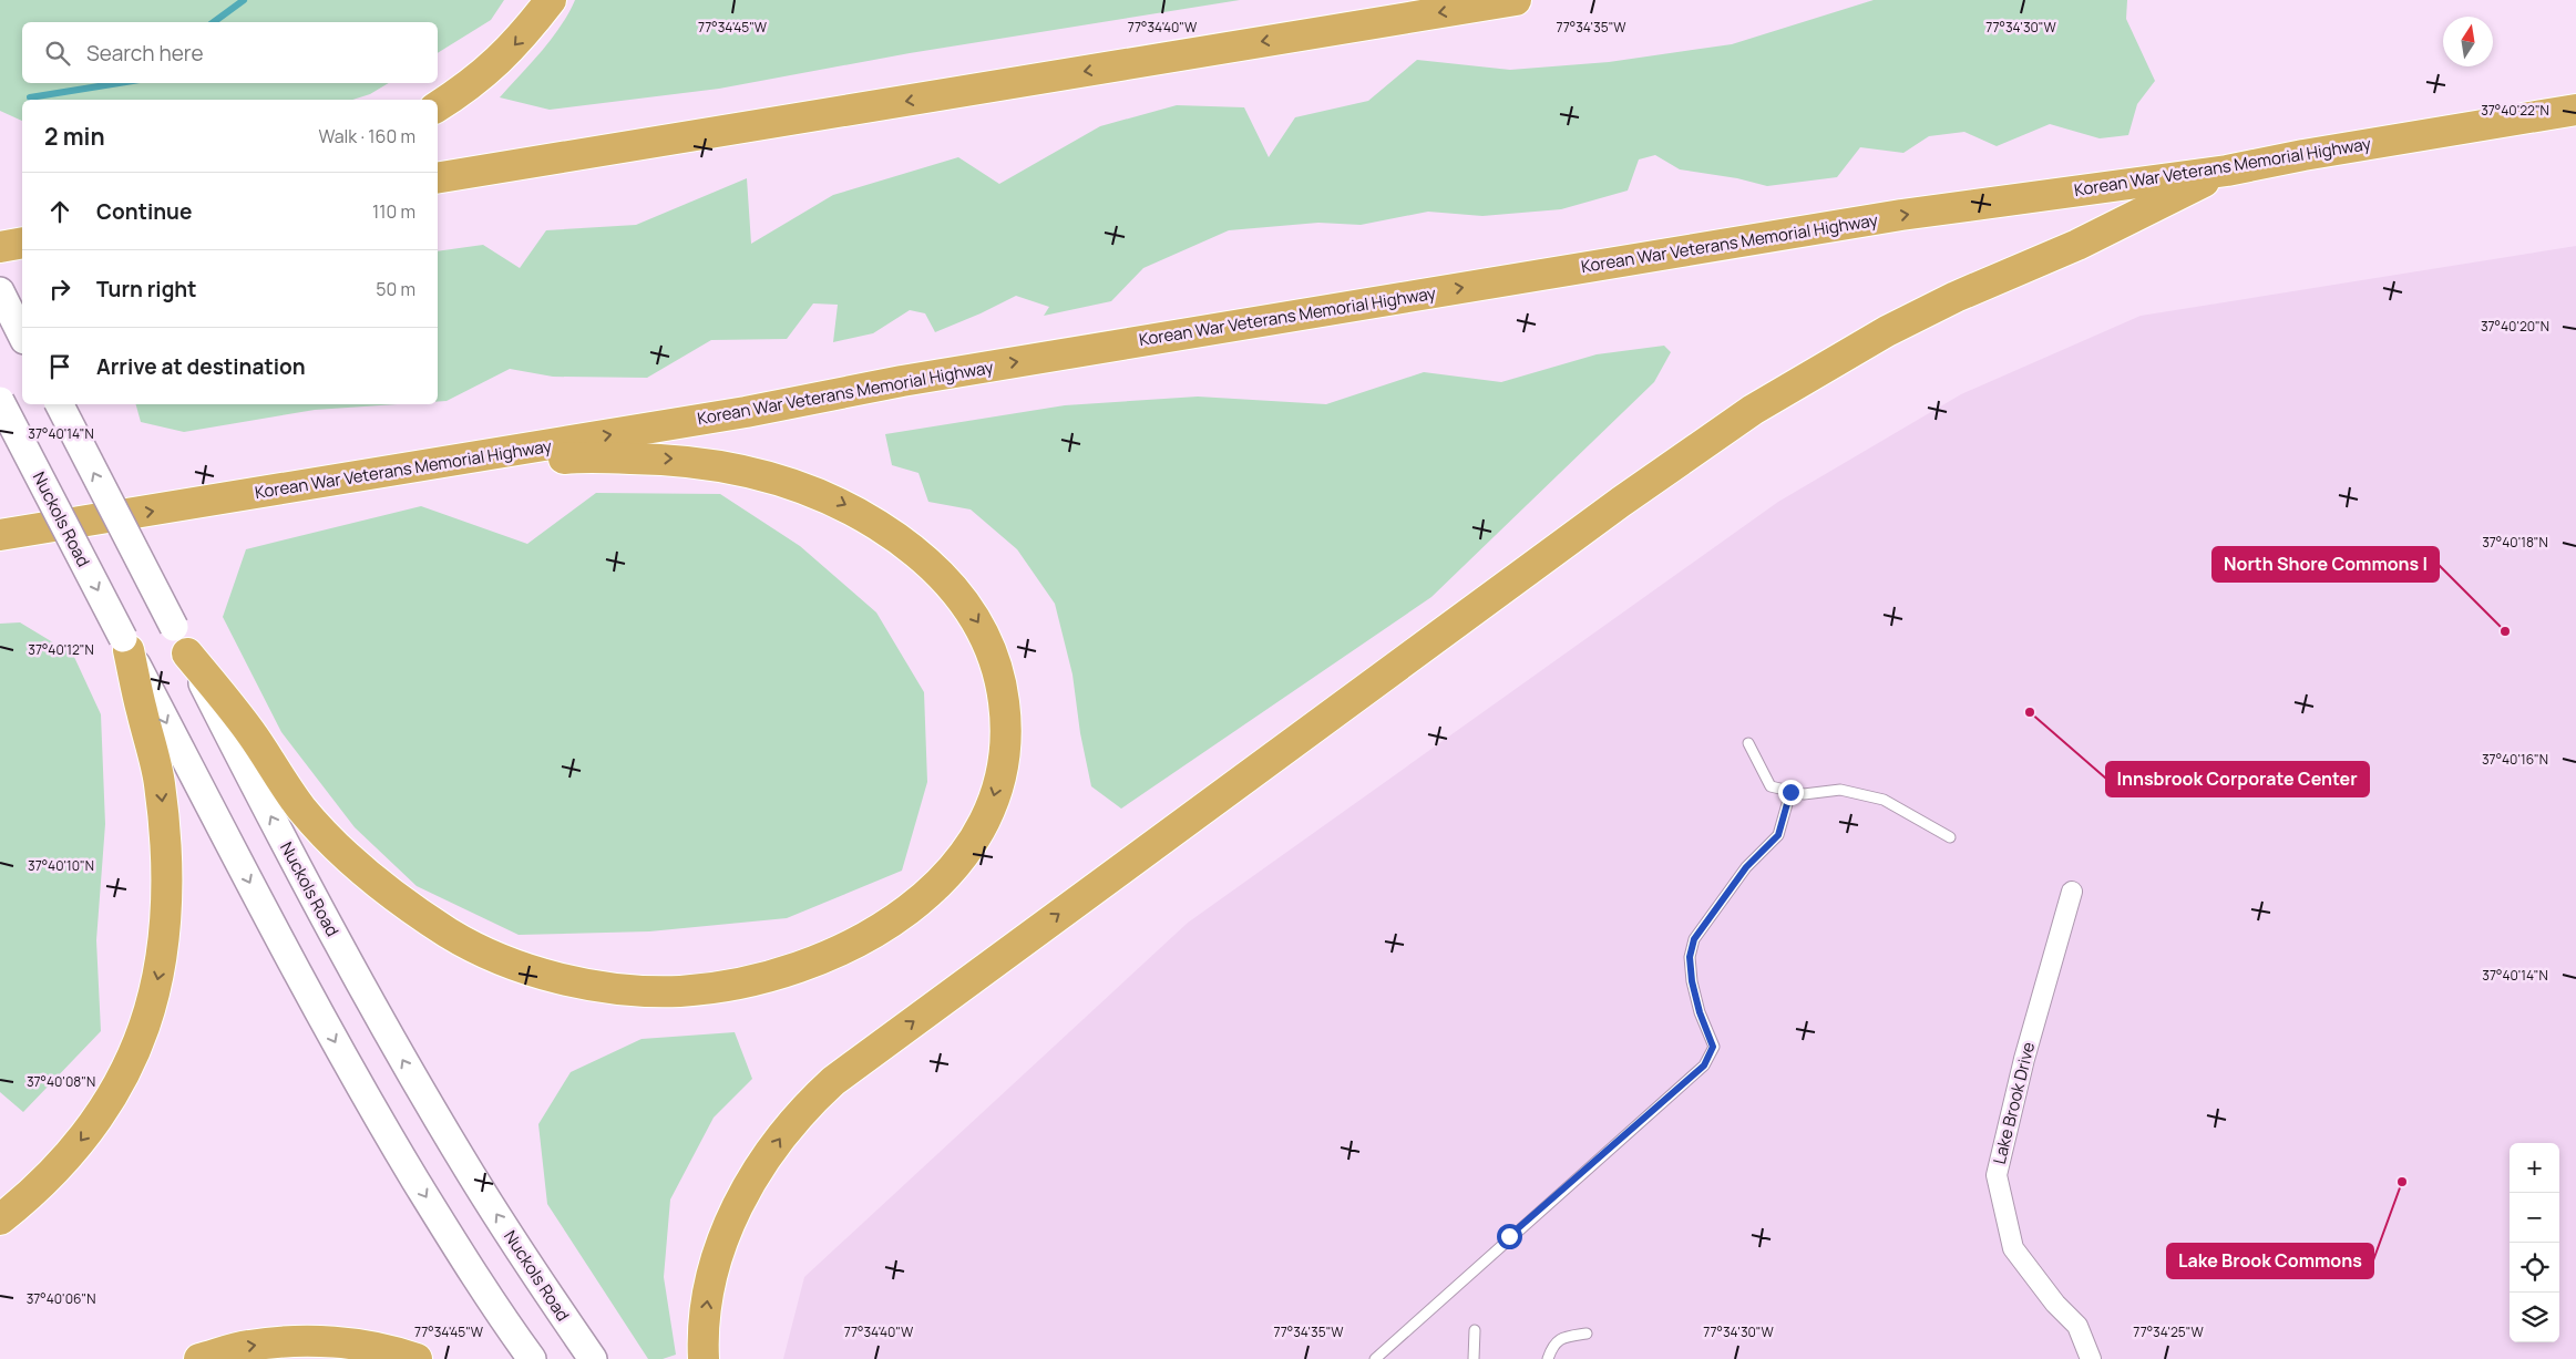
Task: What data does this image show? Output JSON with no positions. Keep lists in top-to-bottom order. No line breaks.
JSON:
{"streets":{"highway":["Korean War Veterans Memorial Highway"],"main road":["Nuckols Road"],"street":["Lake Brook Drive"]},"one_way":["Korean War Veterans Memorial Highway"],"places":["North Shore Commons I","Innsbrook Corporate Center","Lake Brook Commons"],"north":"top","page":{"search":"Search here","heading":["2 min","Walk · 160 m"],"list":[["Continue","110 m"],["Turn right","50 m"],"Arrive at destination"],"map_buttons":["+","−"]},"coordinates":["77°34'45\"W","77°34'40\"W","77°34'35\"W","77°34'30\"W","37°40'22\"N","37°40'20\"N","37°40'14\"N","37°40'18\"N","37°40'12\"N","37°40'16\"N","37°40'10\"N","37°40'08\"N","37°40'06\"N","77°34'25\"W"]}
